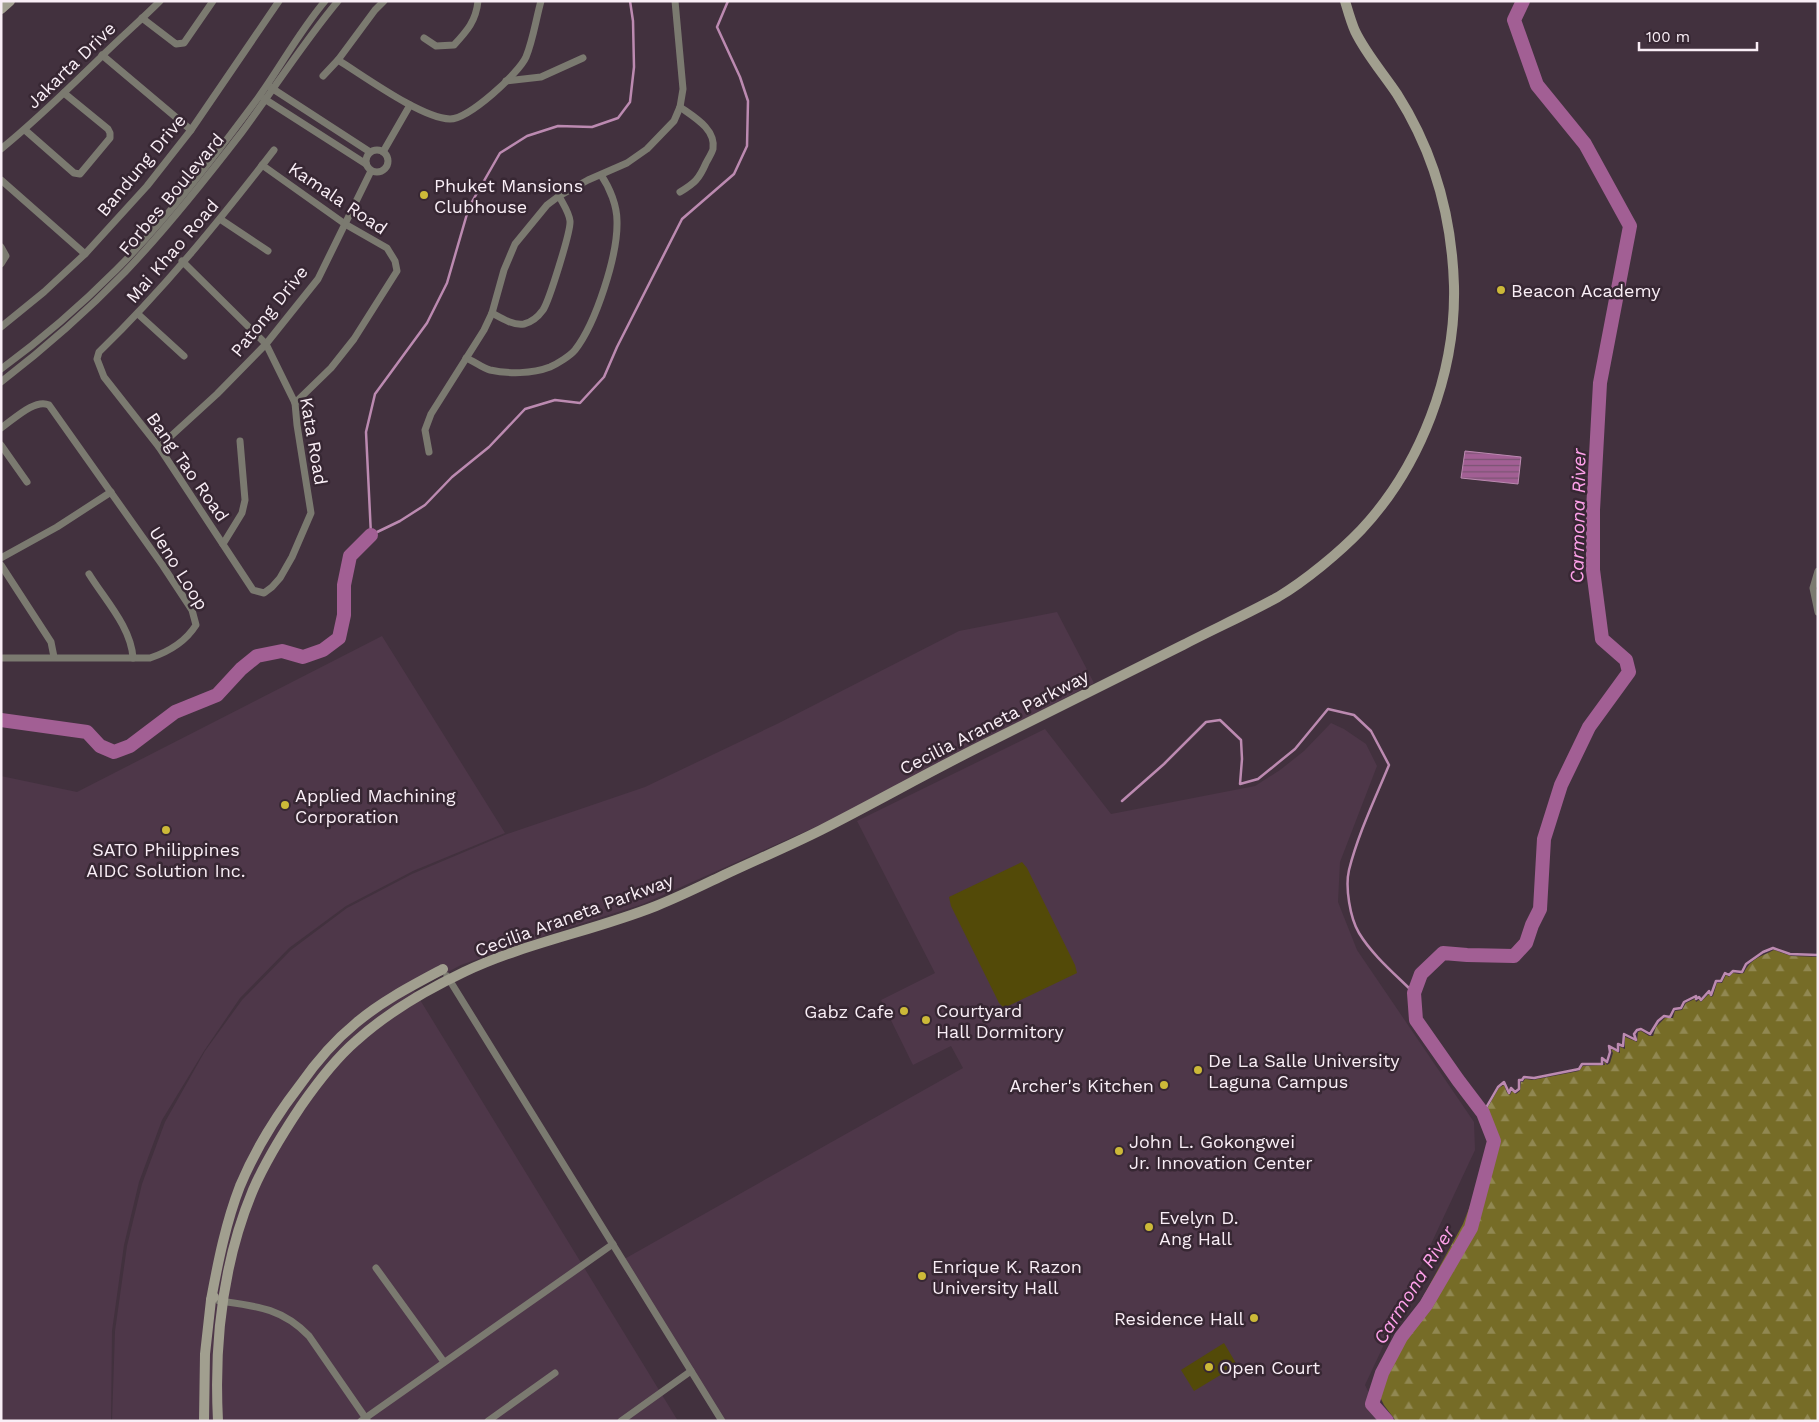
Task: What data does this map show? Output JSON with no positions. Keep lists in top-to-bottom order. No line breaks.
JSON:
{"streets":{"street":["Jakarta Drive","Bandung Drive","Forbes Boulevard","Kamala Road","Mai Khao Road","Patong Drive","Kata Road","Bang Tao Road","Ueno Loop","Cecilia Araneta Parkway"]},"crossings":[["Kamala Road","Mai Khao Road"],["Kamala Road","Patong Drive"],["Kamala Road","Kata Road"],["Mai Khao Road","Kata Road"],["Mai Khao Road","Bang Tao Road"],["Patong Drive","Kata Road"],["Patong Drive","Bang Tao Road"],["Kata Road","Bang Tao Road"]],"water":["Carmona River"],"places":["Phuket Mansions Clubhouse","Beacon Academy","Applied Machining Corporation","SATO Philippines AIDC Solution Inc.","Gabz Cafe","Courtyard Hall Dormitory","De La Salle University Laguna Campus","Archer's Kitchen","John L. Gokongwei Jr. Innovation Center","Evelyn D. Ang Hall","Enrique K. Razon University Hall","Residence Hall","Open Court"],"scale_bar":"100 m"}
